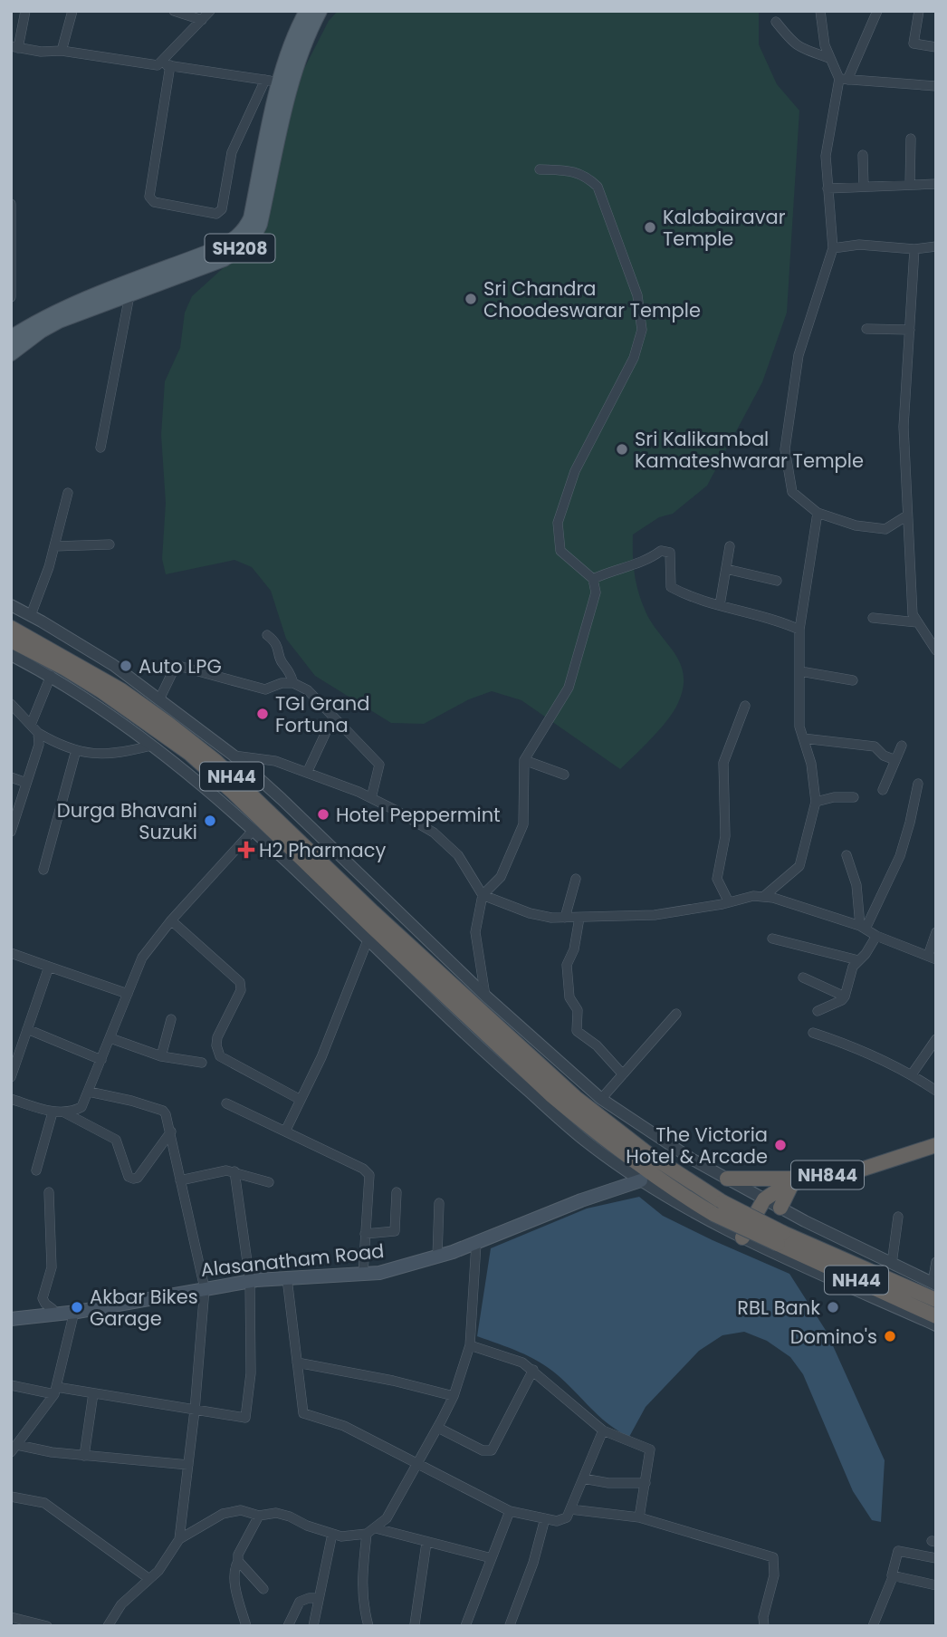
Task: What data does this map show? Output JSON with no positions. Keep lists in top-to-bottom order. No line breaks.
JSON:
{"streets":{"highway":["NH44","NH844"],"main road":["SH208","Alasanatham Road"]},"places":{"other":["Kalabairavar Temple","Sri Chandra Choodeswarar Temple","Sri Kalikambal Kamateshwarar Temple","Auto LPG","TGI Grand Fortuna","Hotel Peppermint","Durga Bhavani Suzuki","The Victoria Hotel & Arcade","Akbar Bikes Garage","RBL Bank","Domino's"],"health":["H2 Pharmacy"]}}
